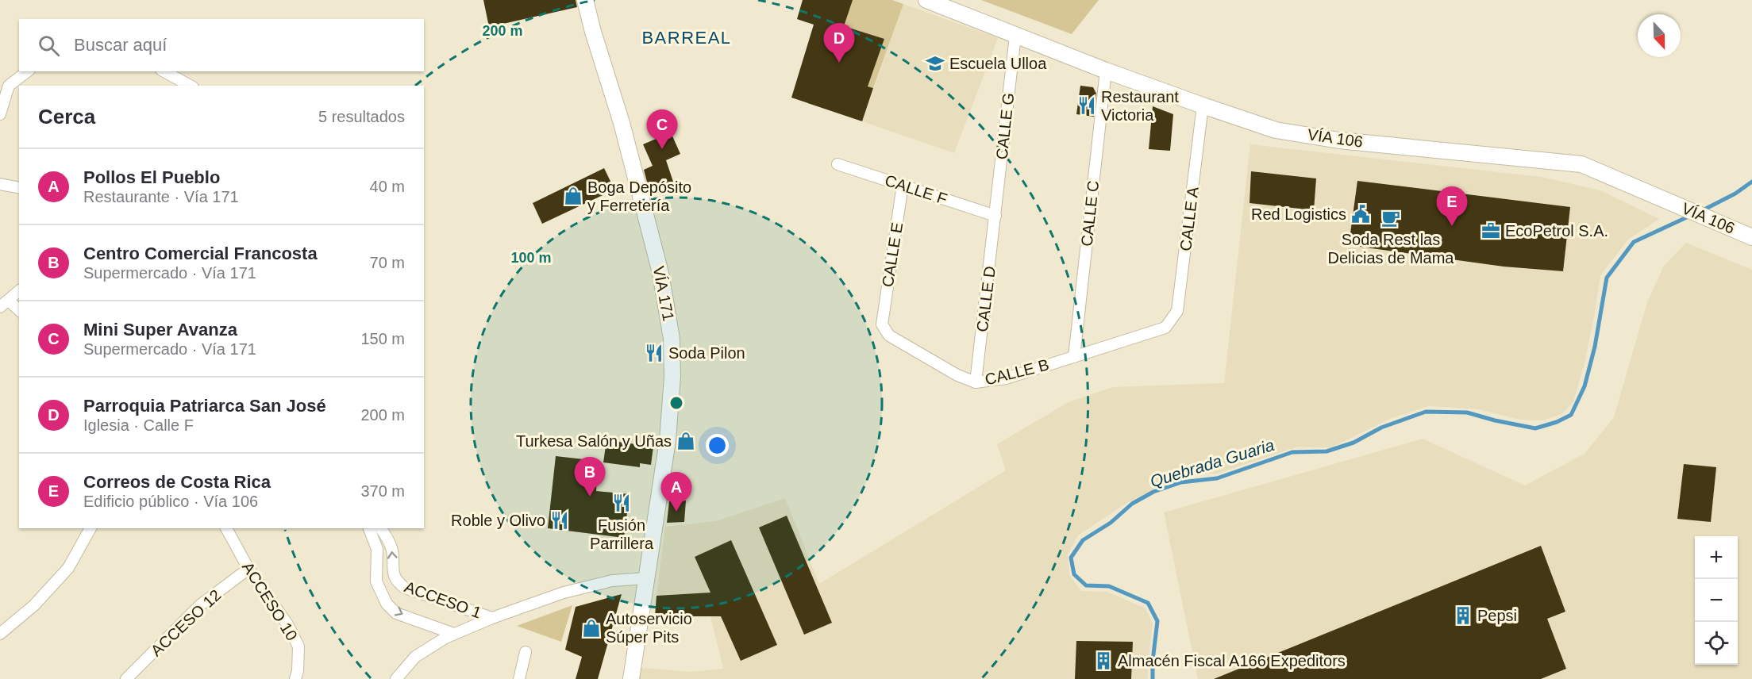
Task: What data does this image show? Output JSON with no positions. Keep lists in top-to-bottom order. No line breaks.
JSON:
{"streets":{"main road":["VÍA 106","VÍA 171"],"street":["CALLE G","CALLE F","CALLE C","CALLE A","CALLE E","CALLE D","CALLE B","ACCESO 1","ACCESO 10","ACCESO 12"]},"crossings":[["CALLE G","VÍA 106"],["CALLE G","CALLE F"],["CALLE G","CALLE D"],["VÍA 106","CALLE C"],["VÍA 106","CALLE A"],["CALLE F","CALLE E"],["CALLE F","CALLE D"],["CALLE C","CALLE B"],["CALLE A","CALLE B"],["CALLE E","CALLE B"],["CALLE D","CALLE B"],["ACCESO 10","ACCESO 12"]],"districts":["BARREAL"],"water":["Quebrada Guaria"],"places":{"school or university":["Escuela Ulloa"],"restaurant":["Restaurant Victoria","Soda Pilon","Fusión Parrillera","Roble y Olivo"],"shop":["Boga Depósito y Ferretería","Turkesa Salón y Uñas","Autoservicio Súper Pits"],"public building":["Red Logistics"],"cafe":["Soda Rest las Delicias de Mama"],"office":["EcoPetrol S.A."],"building":["Pepsi","Almacén Fiscal A166 Expeditors"]},"north":"bottom","page":{"search":"Buscar aquí","pins":["D","C","E","B","A"],"heading":["Cerca","5 resultados"],"list":[{"mark":"A","name":"Pollos El Pueblo","note":"Restaurante · Vía 171","value":"40 m"},{"mark":"B","name":"Centro Comercial Francosta","note":"Supermercado · Vía 171","value":"70 m"},{"mark":"C","name":"Mini Super Avanza","note":"Supermercado · Vía 171","value":"150 m"},{"mark":"D","name":"Parroquia Patriarca San José","note":"Iglesia · Calle F","value":"200 m"},{"mark":"E","name":"Correos de Costa Rica","note":"Edificio público · Vía 106","value":"370 m"}],"map_buttons":["+","−"]},"rings":["200 m","100 m"]}
